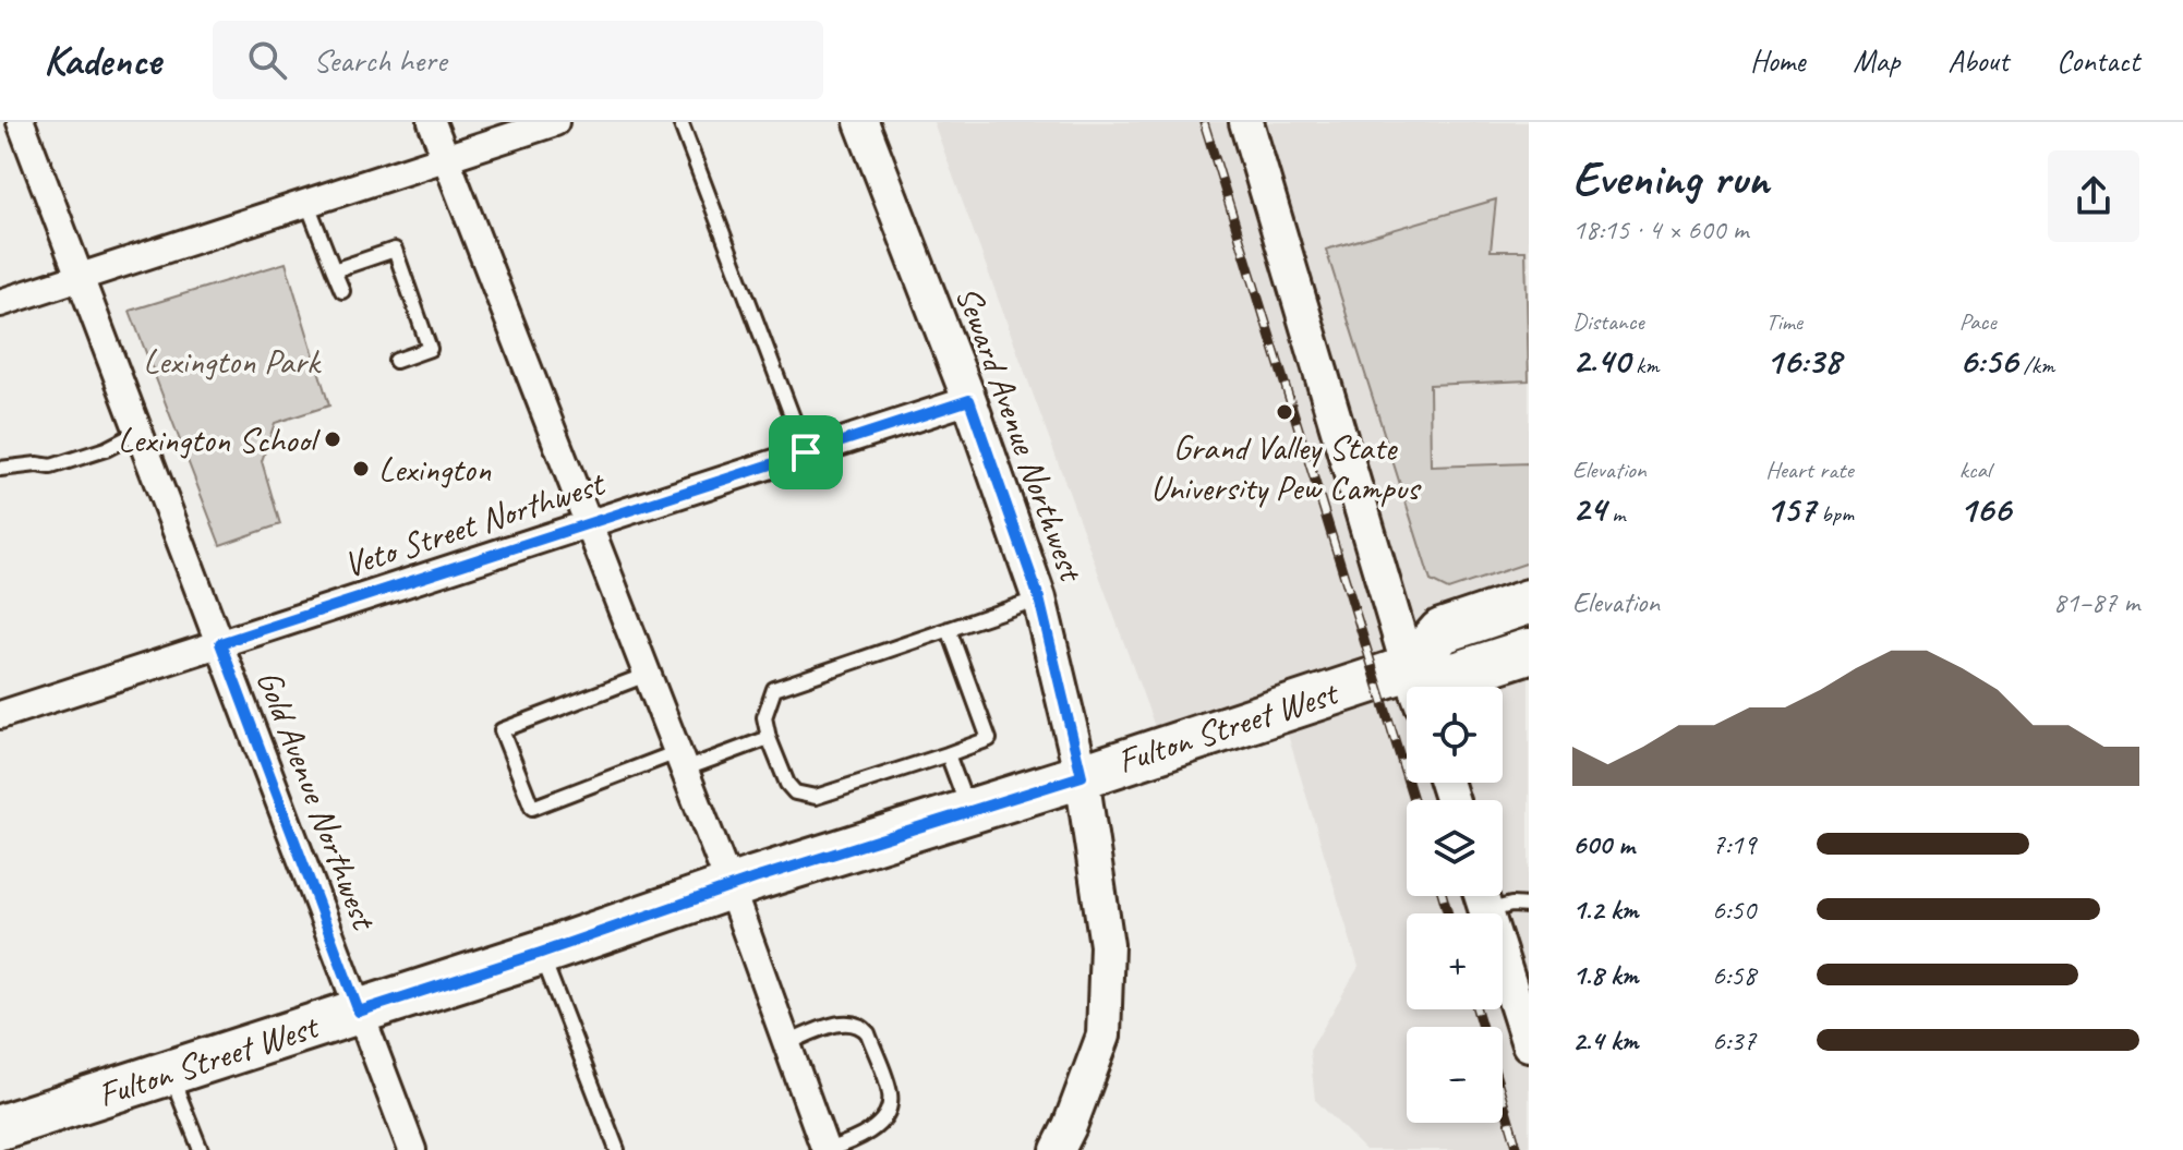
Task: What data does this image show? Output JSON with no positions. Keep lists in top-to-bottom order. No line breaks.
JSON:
{"streets":{"main road":["Fulton Street West"],"street":["Seward Avenue Northwest","Veto Street Northwest","Gold Avenue Northwest"]},"crossings":[["Seward Avenue Northwest","Veto Street Northwest"],["Seward Avenue Northwest","Fulton Street West"],["Veto Street Northwest","Gold Avenue Northwest"],["Fulton Street West","Gold Avenue Northwest"]],"parks":["Lexington Park"],"places":["Grand Valley State University Pew Campus","Lexington School","Lexington"],"page":{"header":"Kadence","search":"Search here","nav":["Home","Map","About","Contact"],"heading":["Evening run","18:15 · 4 × 600 m"],"stats":[["Distance","2.40 km"],["Time","16:38"],["Pace","6:56 /km"],["Elevation","24 m"],["Heart rate","157 bpm"],["kcal","166"]],"chart":["Elevation","81–87 m"],"map_buttons":["+","−"],"list":[{"name":"600 m","note":"7:19"},{"name":"1.2 km","note":"6:50"},{"name":"1.8 km","note":"6:58"},{"name":"2.4 km","note":"6:37"}]}}
